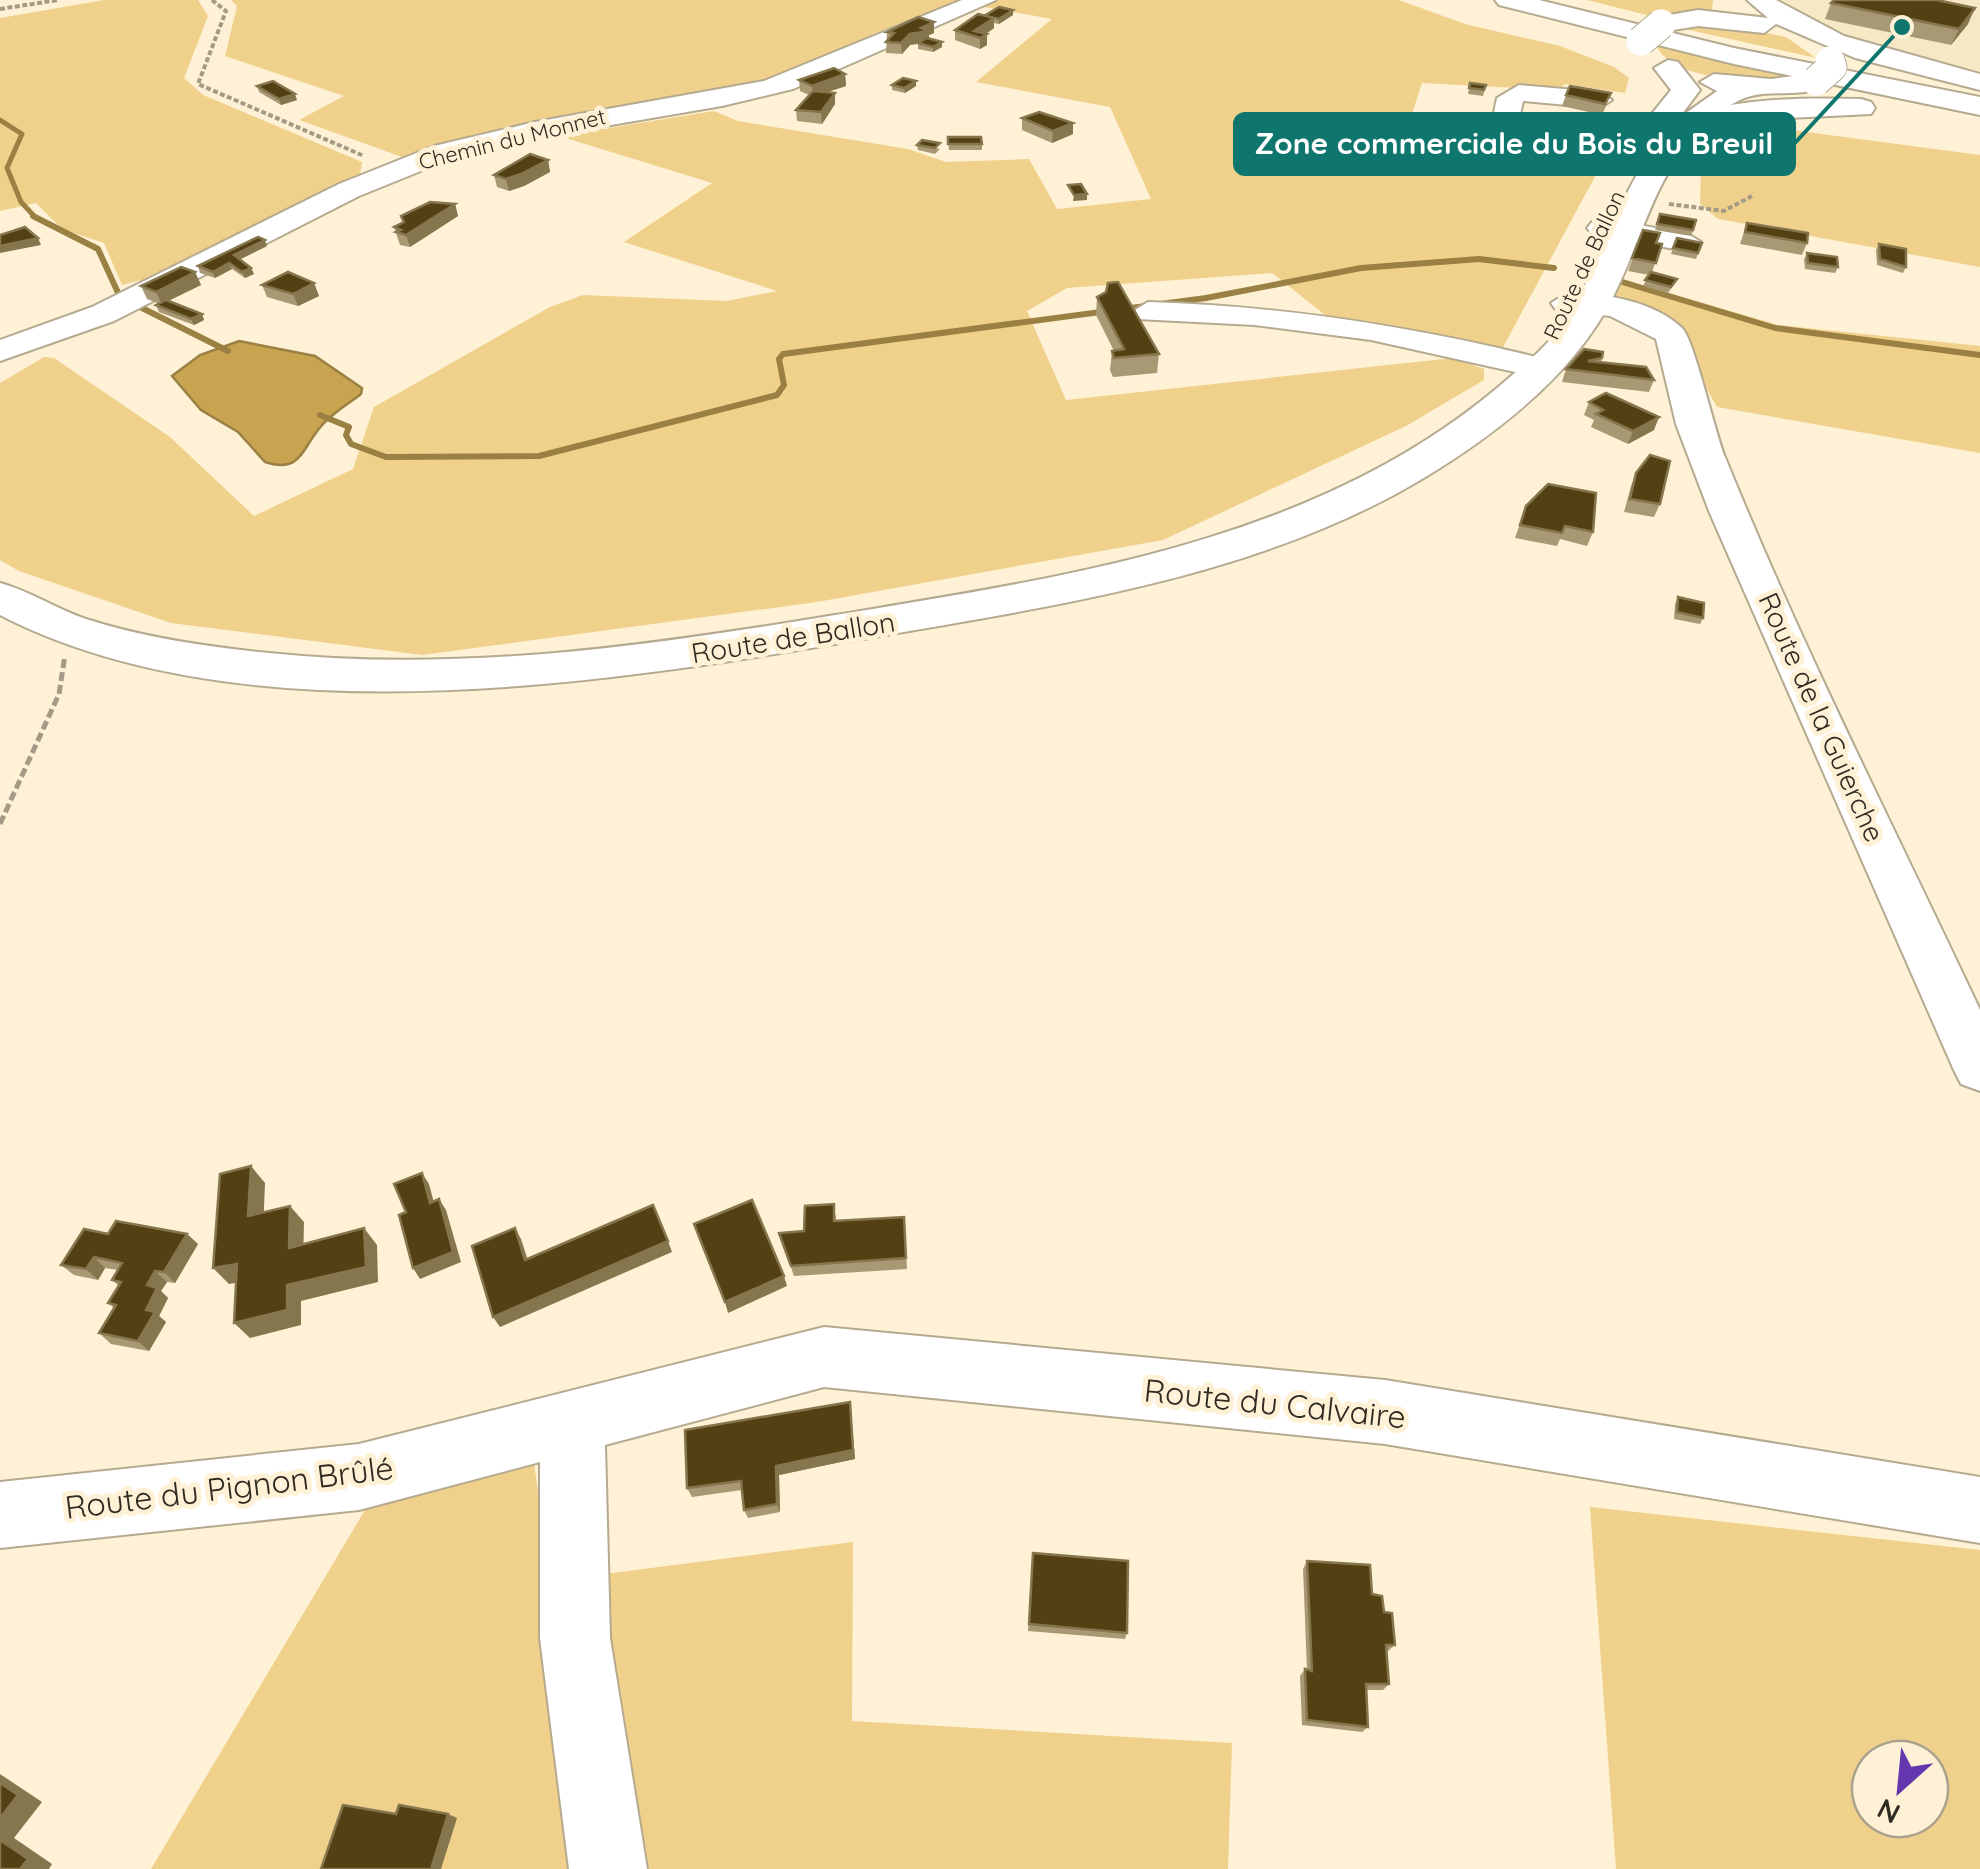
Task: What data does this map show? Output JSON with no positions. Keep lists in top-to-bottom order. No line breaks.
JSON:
{"streets":{"main road":["Route de Ballon"],"street":["Chemin du Monnet","Route de la Guierche","Route du Calvaire","Route du Pignon Brûlé"]},"crossings":[["Route de Ballon","Route de la Guierche"],["Route du Calvaire","Route du Pignon Brûlé"]],"places":["Zone commerciale du Bois du Breuil"],"north":"bottom left"}
